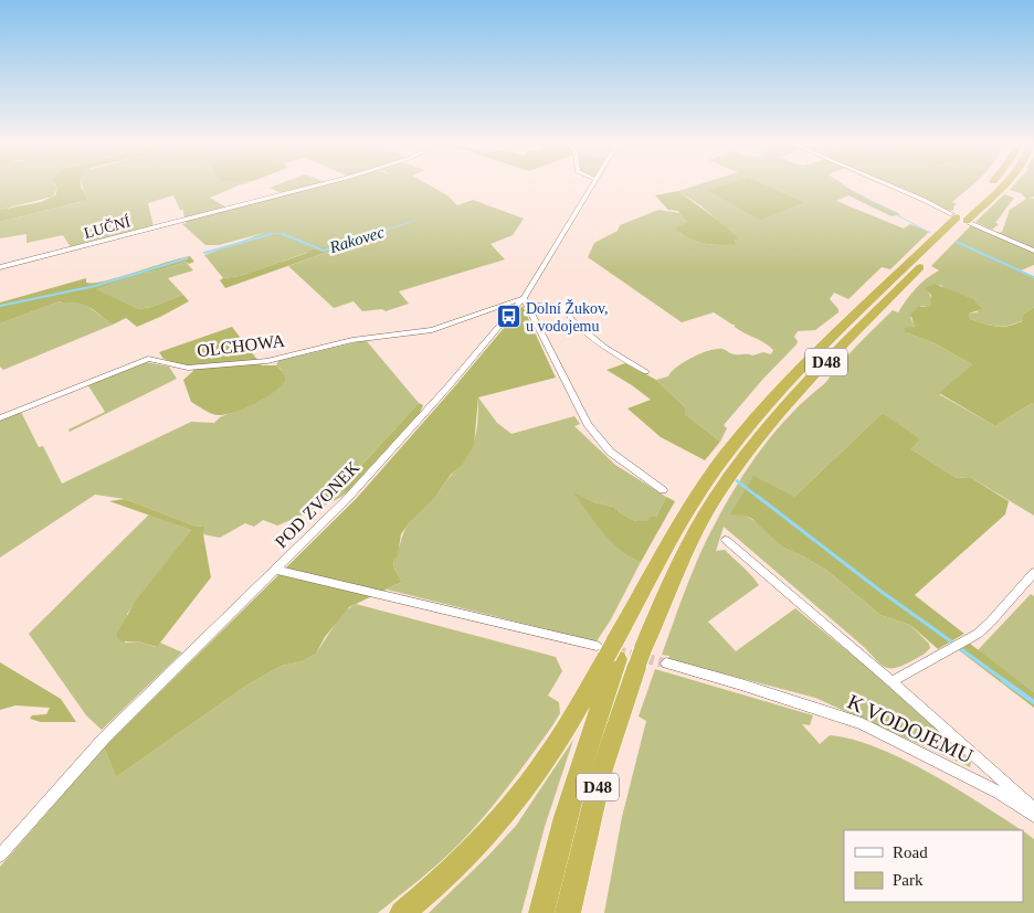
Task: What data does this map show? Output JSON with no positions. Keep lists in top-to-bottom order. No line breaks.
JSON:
{"streets":{"highway":["D48"],"street":["LUČNÍ","OLCHOWA","POD ZVONEK","K VODOJEMU"]},"crossings":[["OLCHOWA","POD ZVONEK"]],"water":["Rakovec"],"places":{"bus stop":["Dolní Žukov, u vodojemu"]},"legend":["Road","Park"]}
